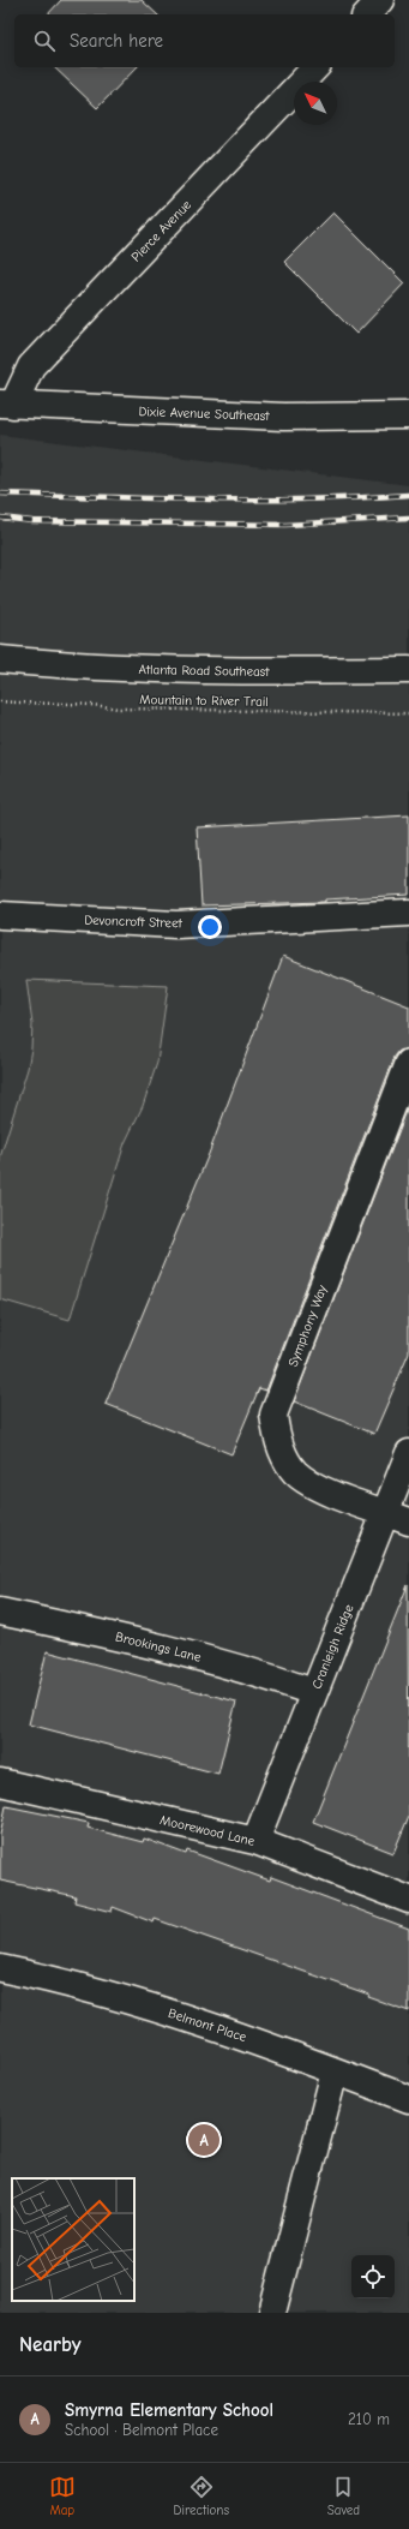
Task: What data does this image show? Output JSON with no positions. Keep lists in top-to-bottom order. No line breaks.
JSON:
{"streets":{"street":["Pierce Avenue","Dixie Avenue Southeast","Atlanta Road Southeast","Devoncroft Street","Symphony Way","Brookings Lane","Cranleigh Ridge","Moorewood Lane","Belmont Place"],"path":["Mountain to River Trail"]},"crossings":[["Pierce Avenue","Dixie Avenue Southeast"],["Symphony Way","Cranleigh Ridge"],["Brookings Lane","Cranleigh Ridge"],["Cranleigh Ridge","Moorewood Lane"]],"north":"top left","page":{"search":"Search here","pins":"A","heading":"Nearby","list":[{"mark":"A","name":"Smyrna Elementary School","note":"School · Belmont Place","value":"210 m"}],"nav":["Map","Directions","Saved"]}}
